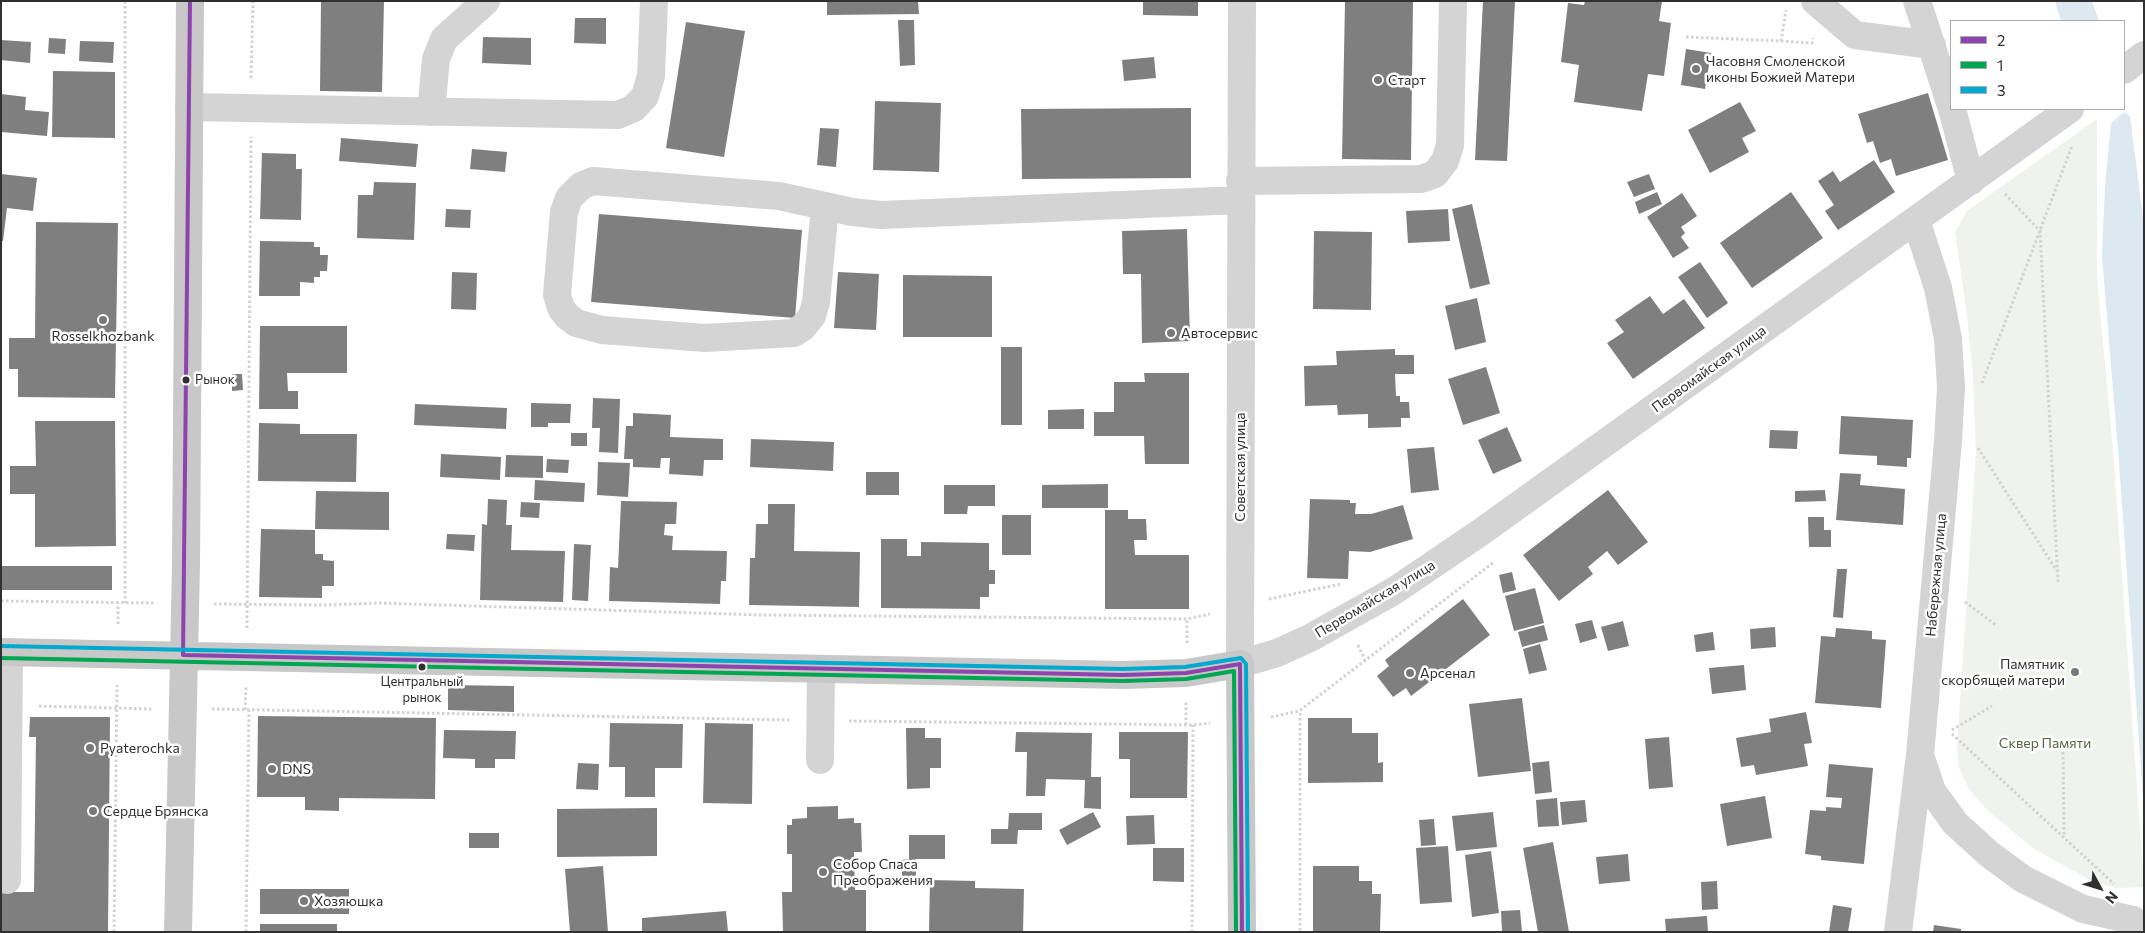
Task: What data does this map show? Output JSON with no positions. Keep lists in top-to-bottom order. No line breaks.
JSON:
{"streets":{"main road":["Первомайская улица","Советская улица"],"street":["Набережная улица"]},"crossings":[["Первомайская улица","Советская улица"],["Первомайская улица","Набережная улица"]],"parks":["Сквер Памяти"],"places":["Часовня Смоленской иконы Божией Матери","Старт","Rosselkhozbank","Автосервис","Рынок","Центральный рынок","Памятник скорбящей матери","Арсенал","Pyaterochka","DNS","Сердце Брянска","Собор Спаса Преображения","Хозяюшка"],"lines":["transit line 2","transit line 3","transit line 1"],"legend":["2","1","3"],"north":"bottom right"}
